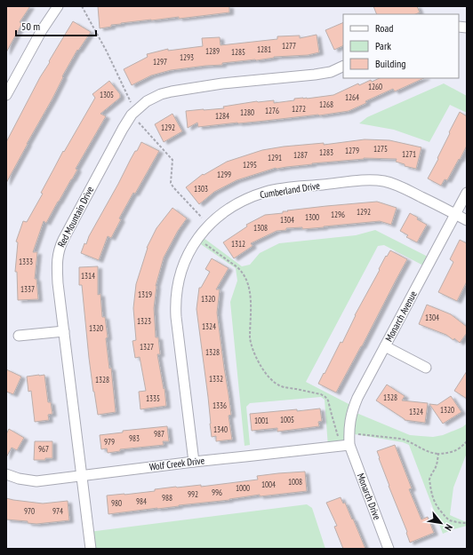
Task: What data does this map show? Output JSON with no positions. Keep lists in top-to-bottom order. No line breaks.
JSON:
{"streets":{"street":["Cumberland Drive","Red Mountain Drive","Monarch Avenue","Wolf Creek Drive","Monarch Drive"]},"crossings":[["Cumberland Drive","Monarch Avenue"],["Cumberland Drive","Wolf Creek Drive"],["Red Mountain Drive","Wolf Creek Drive"],["Monarch Avenue","Wolf Creek Drive"],["Monarch Avenue","Monarch Drive"],["Wolf Creek Drive","Monarch Drive"]],"house_numbers":["1277","1281","1289","1285","1293","1297","1260","1305","1264","1268","1272","1276","1280","1284","1292","1275","1279","1283","1271","1287","1291","1295","1299","1303","1292","1296","1300","1304","1308","1312","1333","1314","1337","1319","1320","1304","1323","1324","1320","1327","1328","1332","1328","1328","1335","1336","1320","1324","1005","1001","1340","987","983","979","967","1008","1004","1000","996","992","988","984","980","970","974"],"legend":["Road","Park","Building"],"scale_bar":"50 m","north":"bottom right"}
